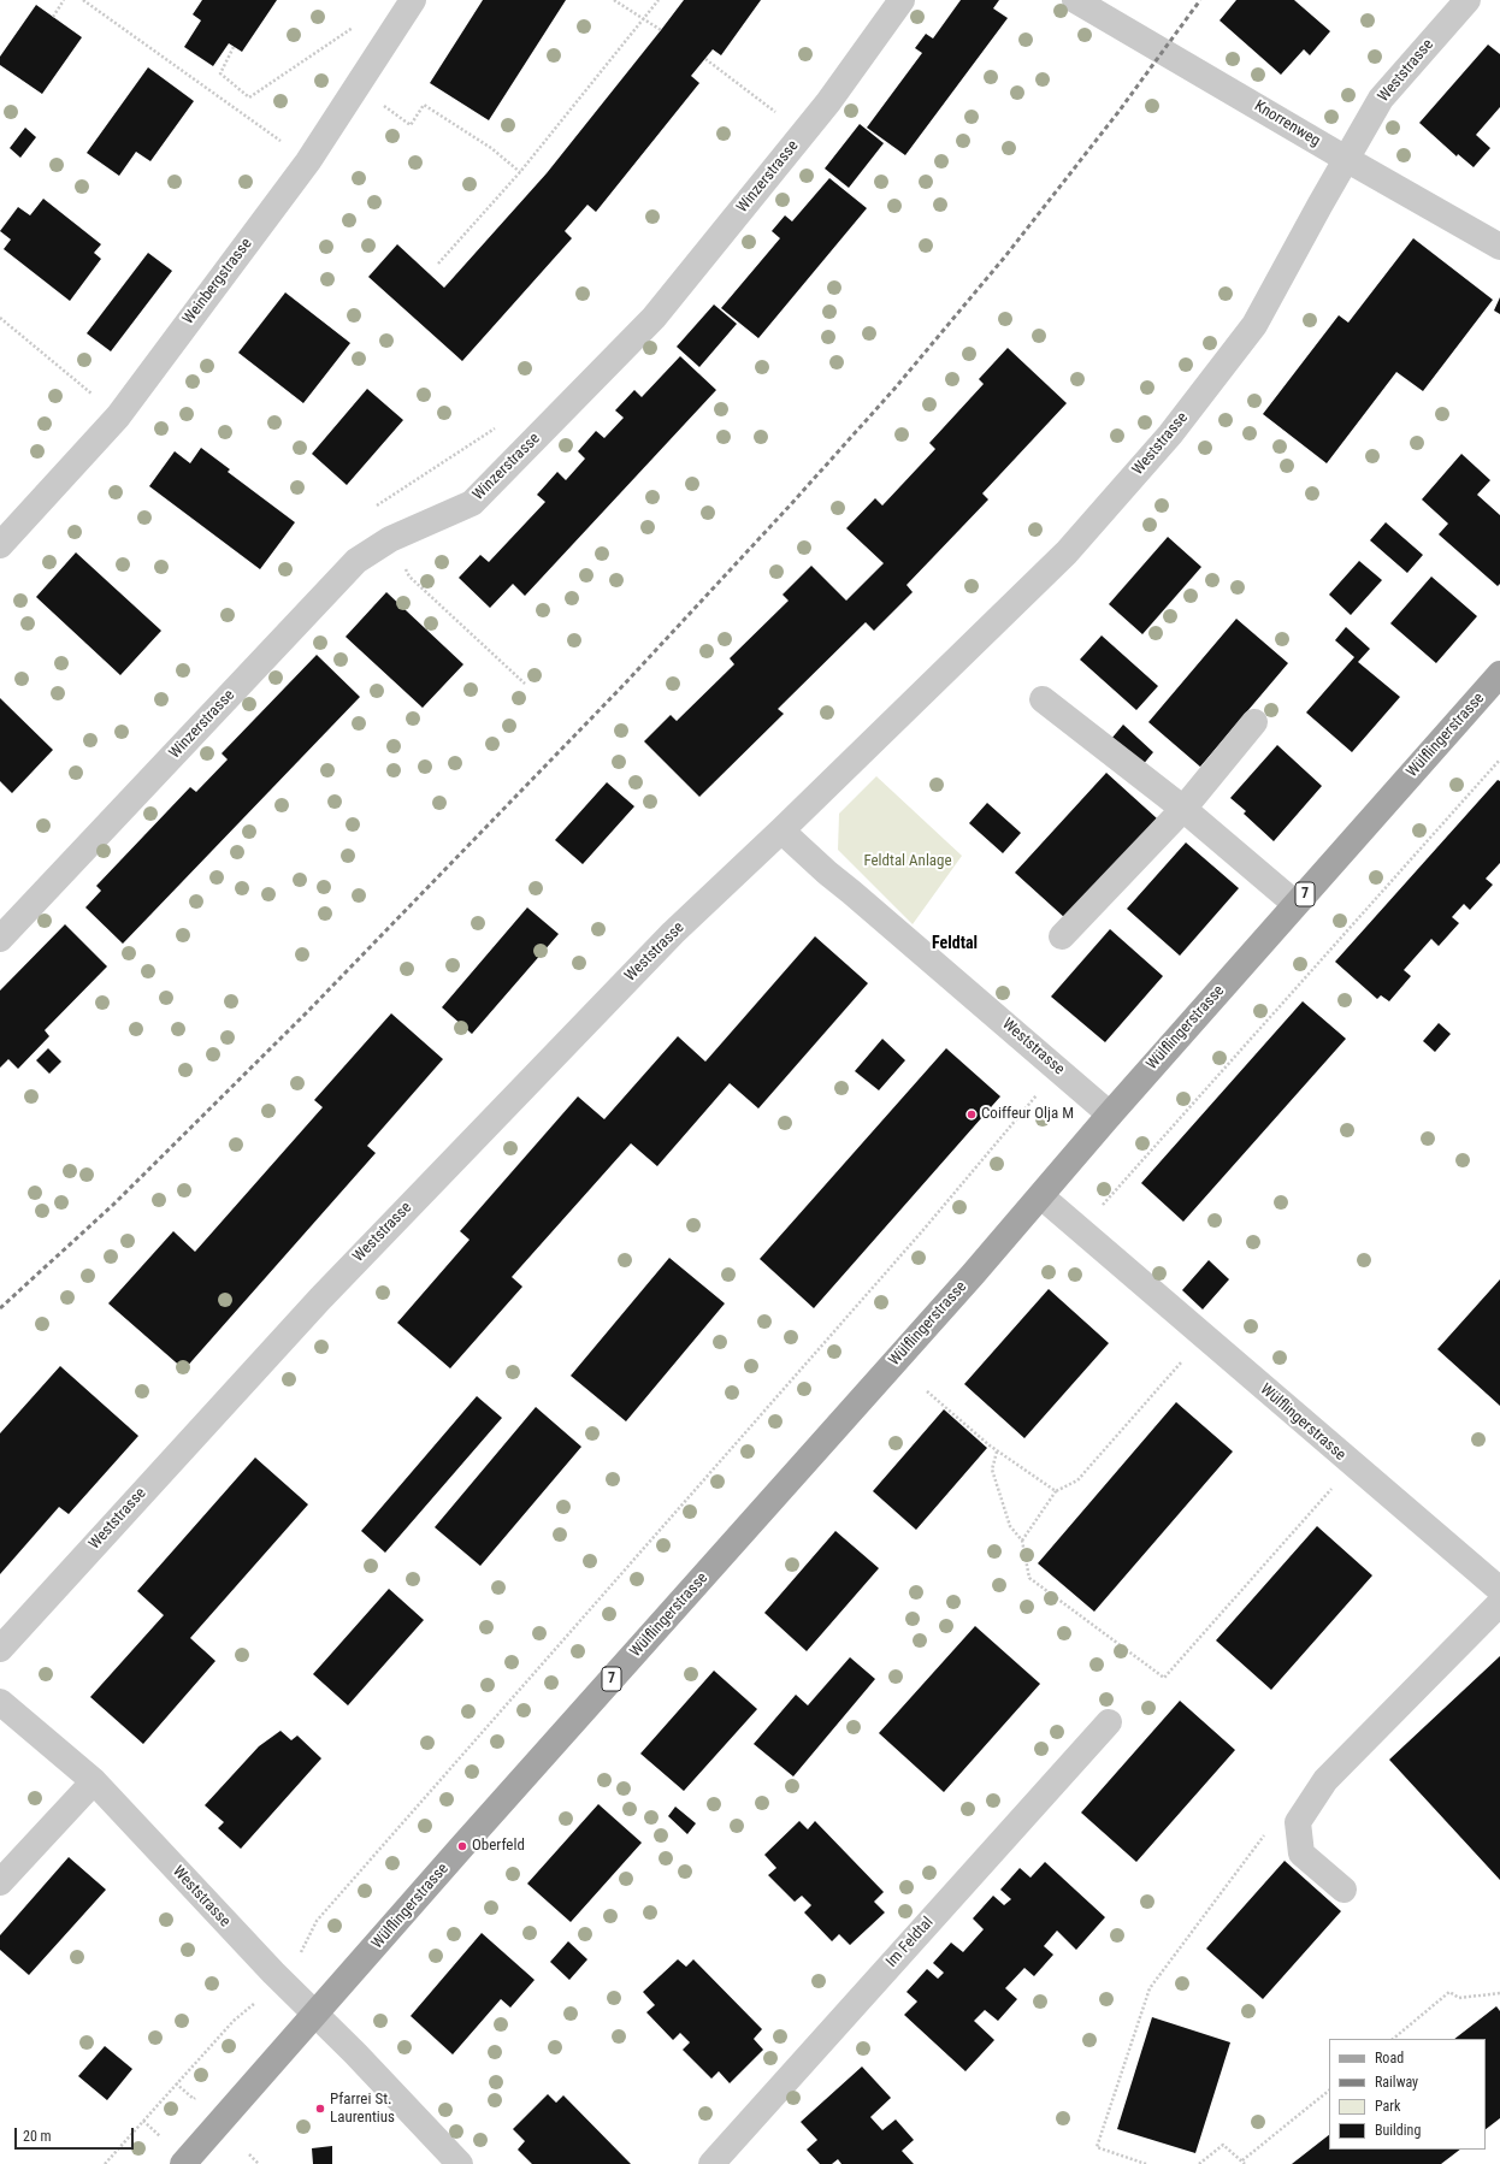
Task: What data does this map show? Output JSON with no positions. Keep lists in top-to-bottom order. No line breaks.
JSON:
{"streets":{"main road":["Wülflingerstrasse","7"],"street":["Weststrasse","Knorrenweg","Winzerstrasse","Weinbergstrasse","Im Feldtal"]},"crossings":[["Weststrasse","Knorrenweg"],["Weststrasse","Wülflingerstrasse"]],"districts":["Feldtal"],"parks":["Feldtal Anlage"],"places":["Coiffeur Olja M","Oberfeld","Pfarrei St. Laurentius"],"legend":["Road","Railway","Park","Building"],"scale_bar":"20 m"}
